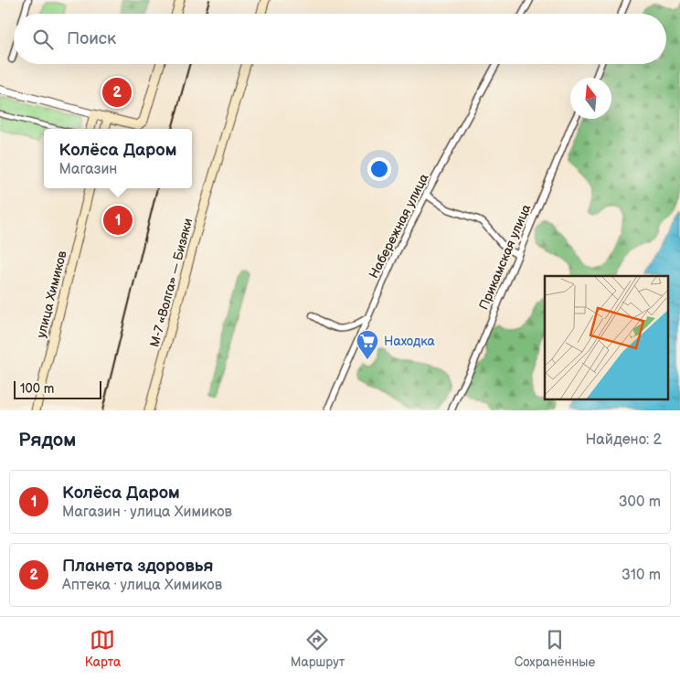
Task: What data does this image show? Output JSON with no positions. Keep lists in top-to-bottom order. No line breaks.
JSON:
{"streets":{"main road":["М-7 «Волга» — Бизяки","улица Химиков"],"street":["Набережная улица","Прикамская улица"]},"places":{"supermarket":["Находка"]},"scale_bar":"100 m","north":"top","page":{"search":"Поиск","pins":["2","1"],"popup":["Колёса Даром","Магазин"],"scale":"100 m","heading":["Рядом","Найдено: 2"],"list":[{"mark":"1","name":"Колёса Даром","note":"Магазин · улица Химиков","value":"300 m"},{"mark":"2","name":"Планета здоровья","note":"Аптека · улица Химиков","value":"310 m"}],"nav":["Карта","Маршрут","Сохранённые"]}}
